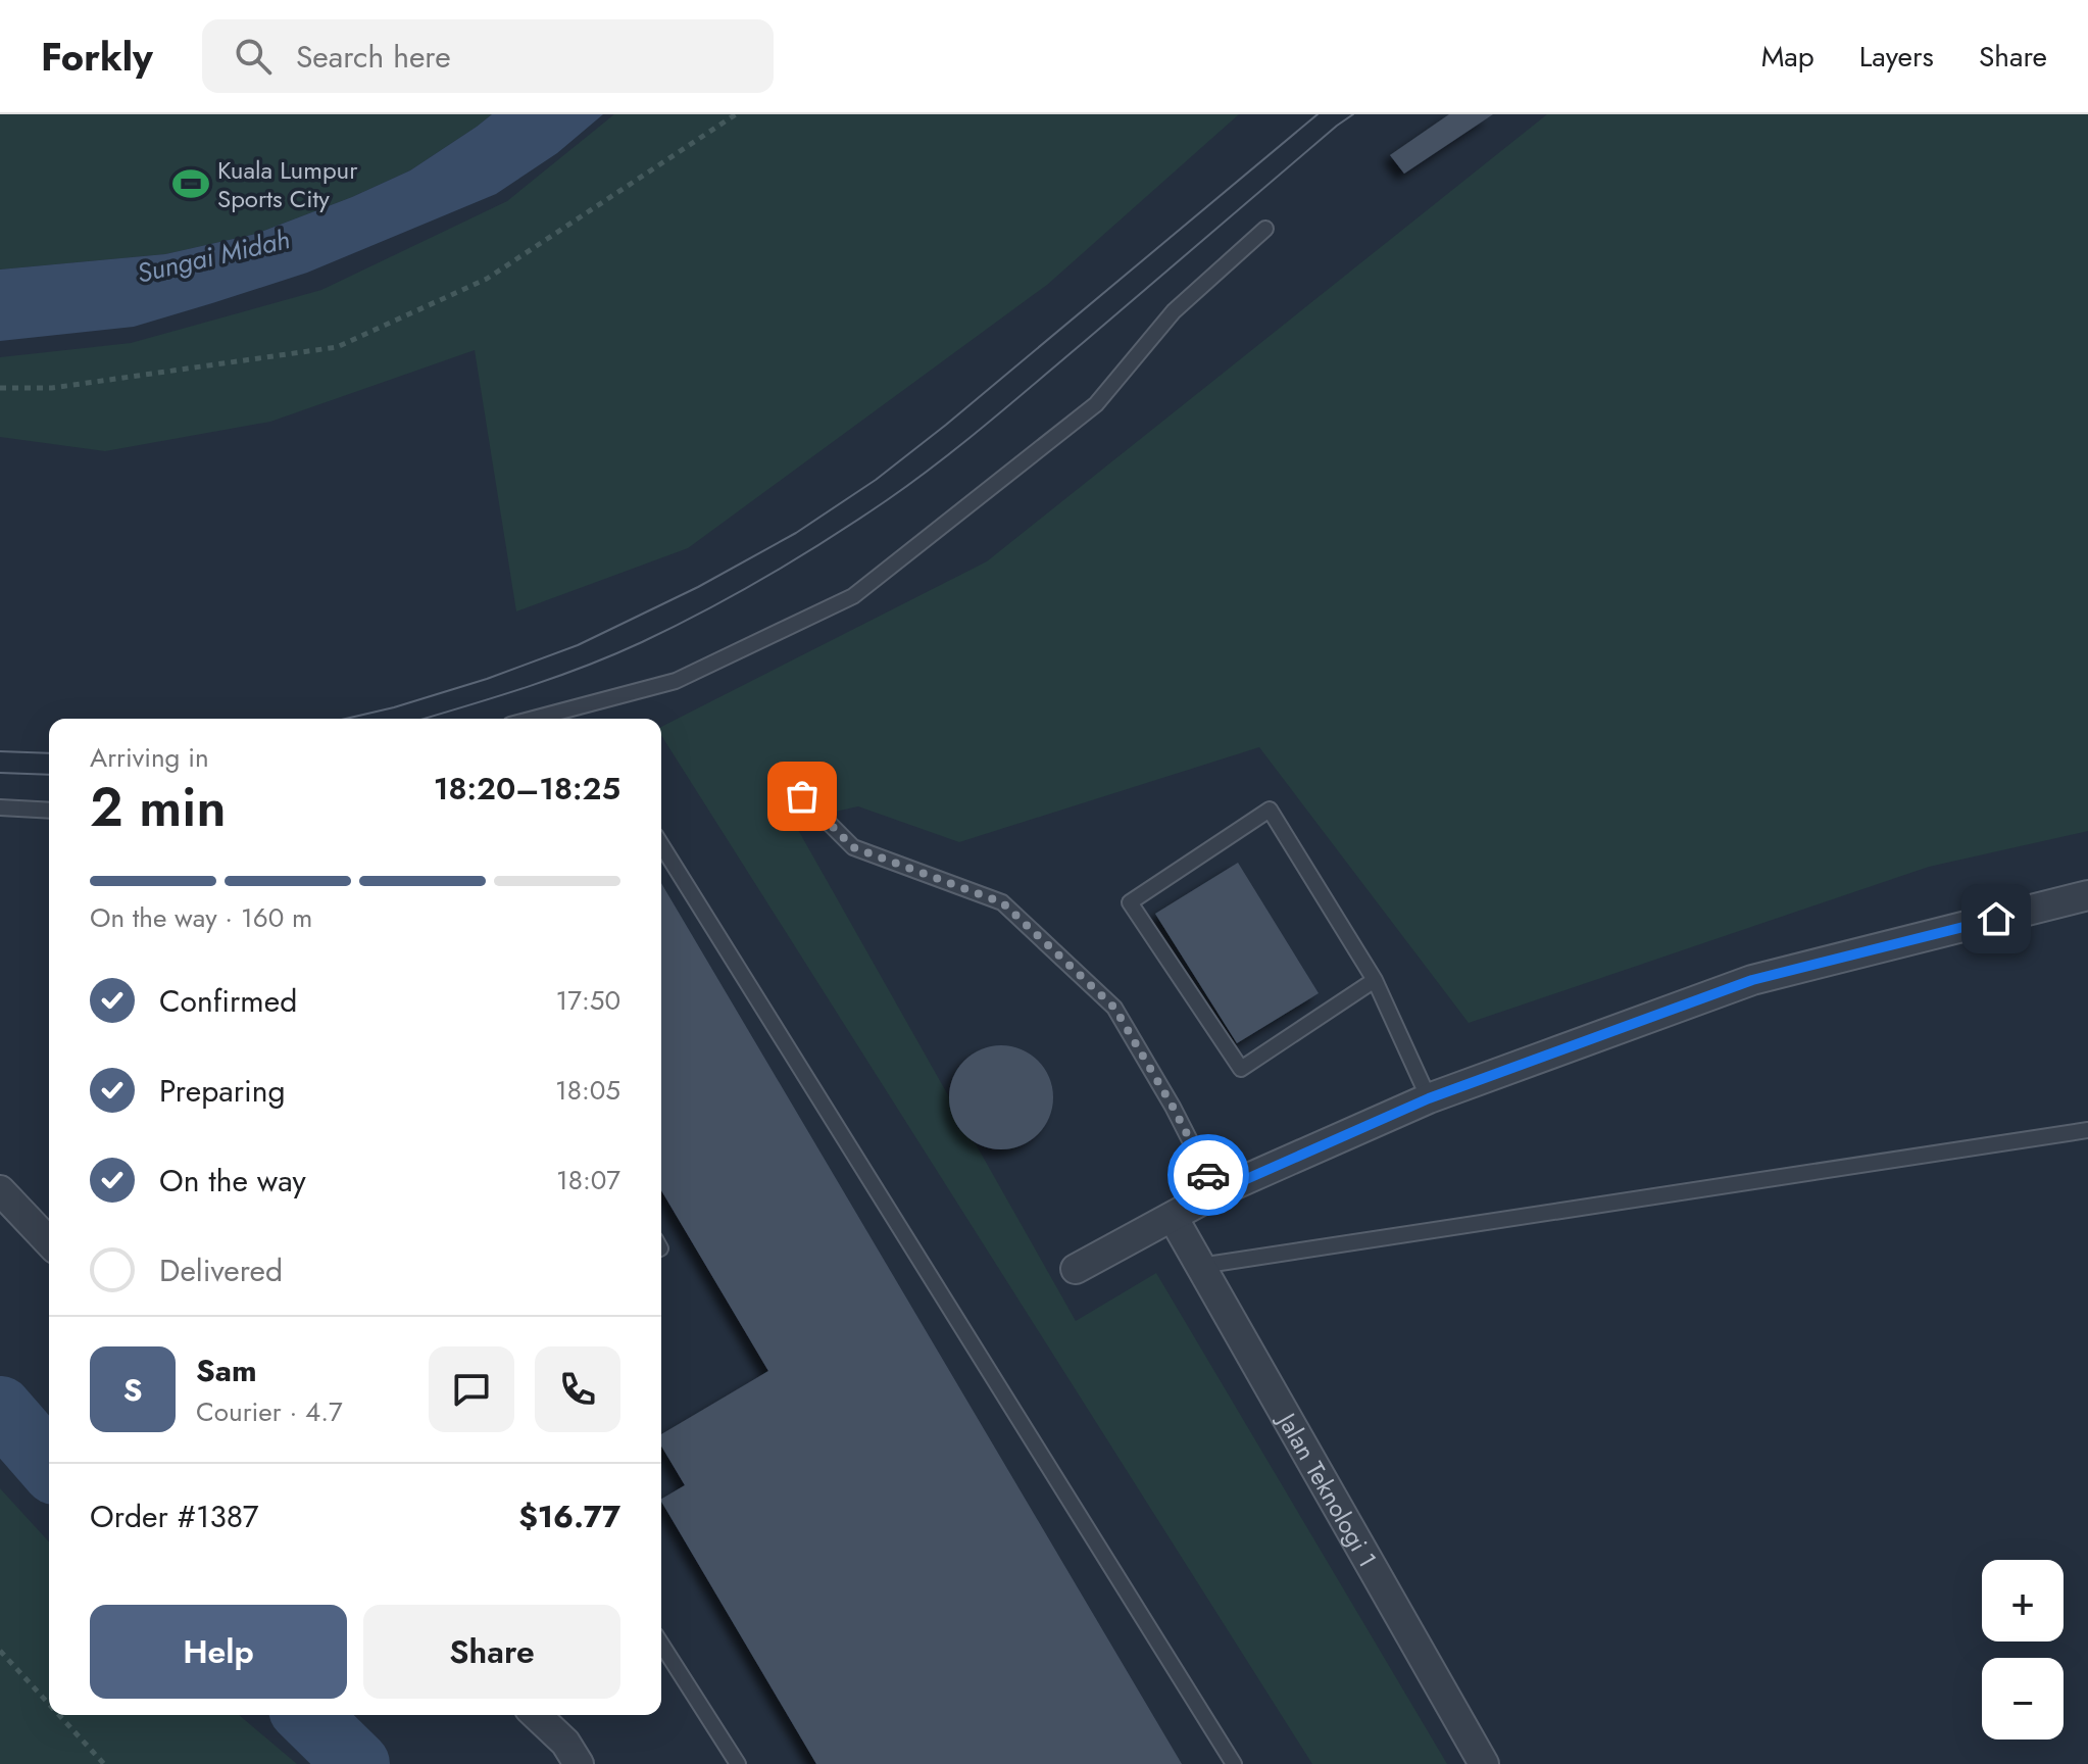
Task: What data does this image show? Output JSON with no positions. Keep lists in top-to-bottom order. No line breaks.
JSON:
{"streets":{"street":["Jalan Teknologi 1"]},"water":["Sungai Midah"],"places":{"sports":["Kuala Lumpur Sports City"]},"page":{"header":"Forkly","search":"Search here","nav":["Map","Layers","Share"],"heading":["2 min","Arriving in","18:20–18:25"],"panel":["Sam","Courier · 4.7","Order #1387","$16.77"],"bar":"On the way · 160 m","list":[["Confirmed","17:50"],["Preparing","18:05"],["On the way","18:07"],"Delivered"],"round":"S","map_buttons":["+","−"],"buttons":["Help","Share"]}}
